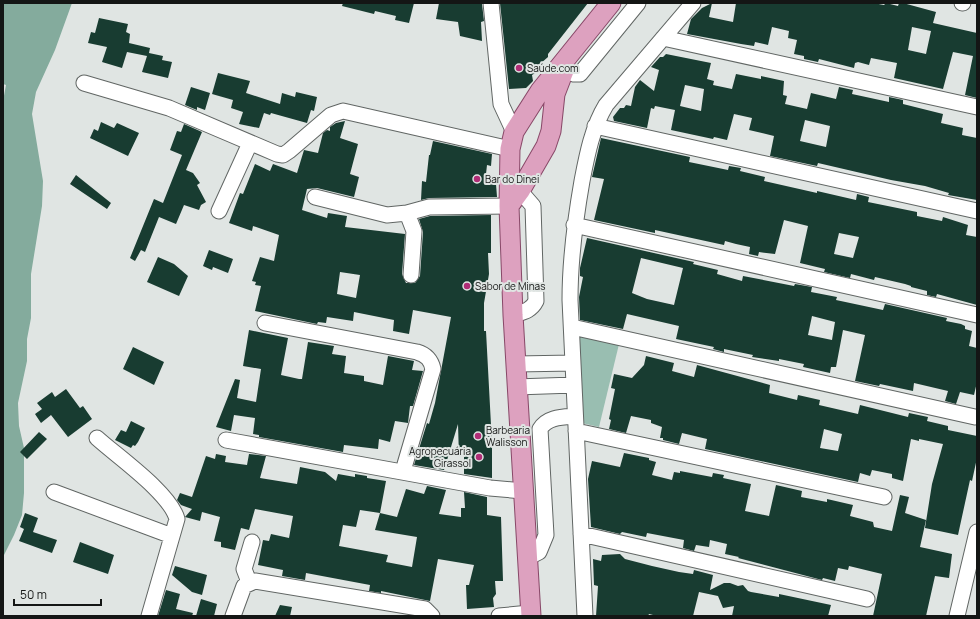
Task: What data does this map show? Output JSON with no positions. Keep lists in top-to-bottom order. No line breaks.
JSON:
{"places":["Saúde.com","Bar do Dinei","Sabor de Minas","Barbearia Walisson","Agropecuária Girassol"],"scale_bar":"50 m"}
